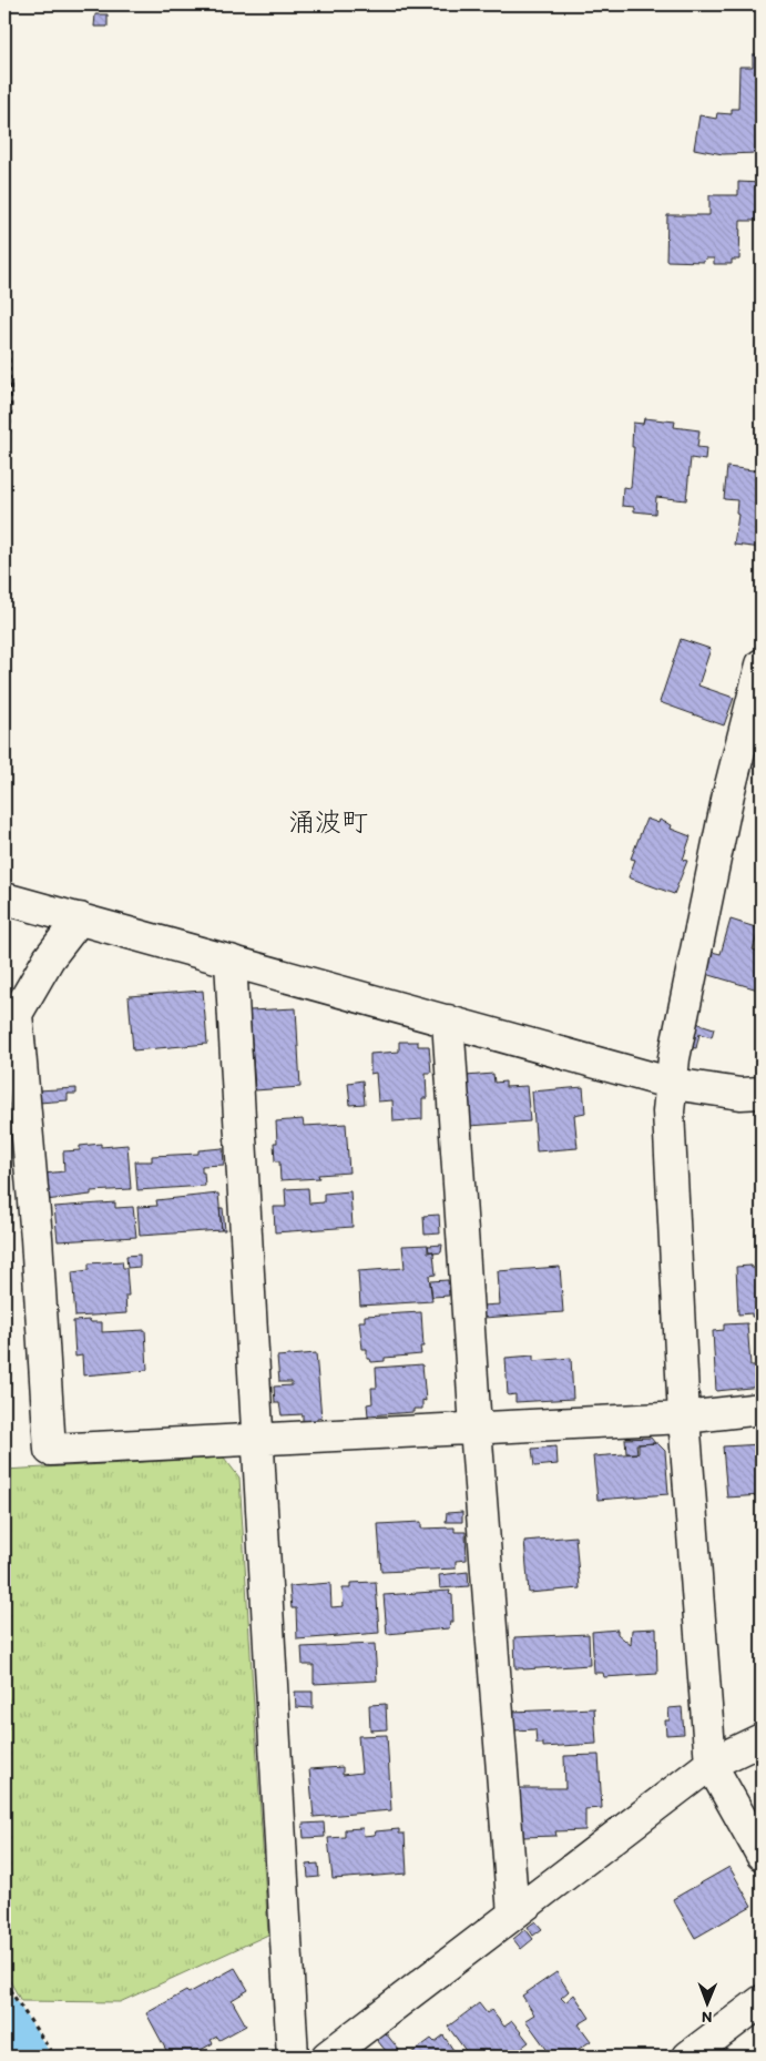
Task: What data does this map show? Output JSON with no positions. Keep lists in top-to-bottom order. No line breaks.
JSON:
{"districts":["涌波町"],"north":"bottom"}
